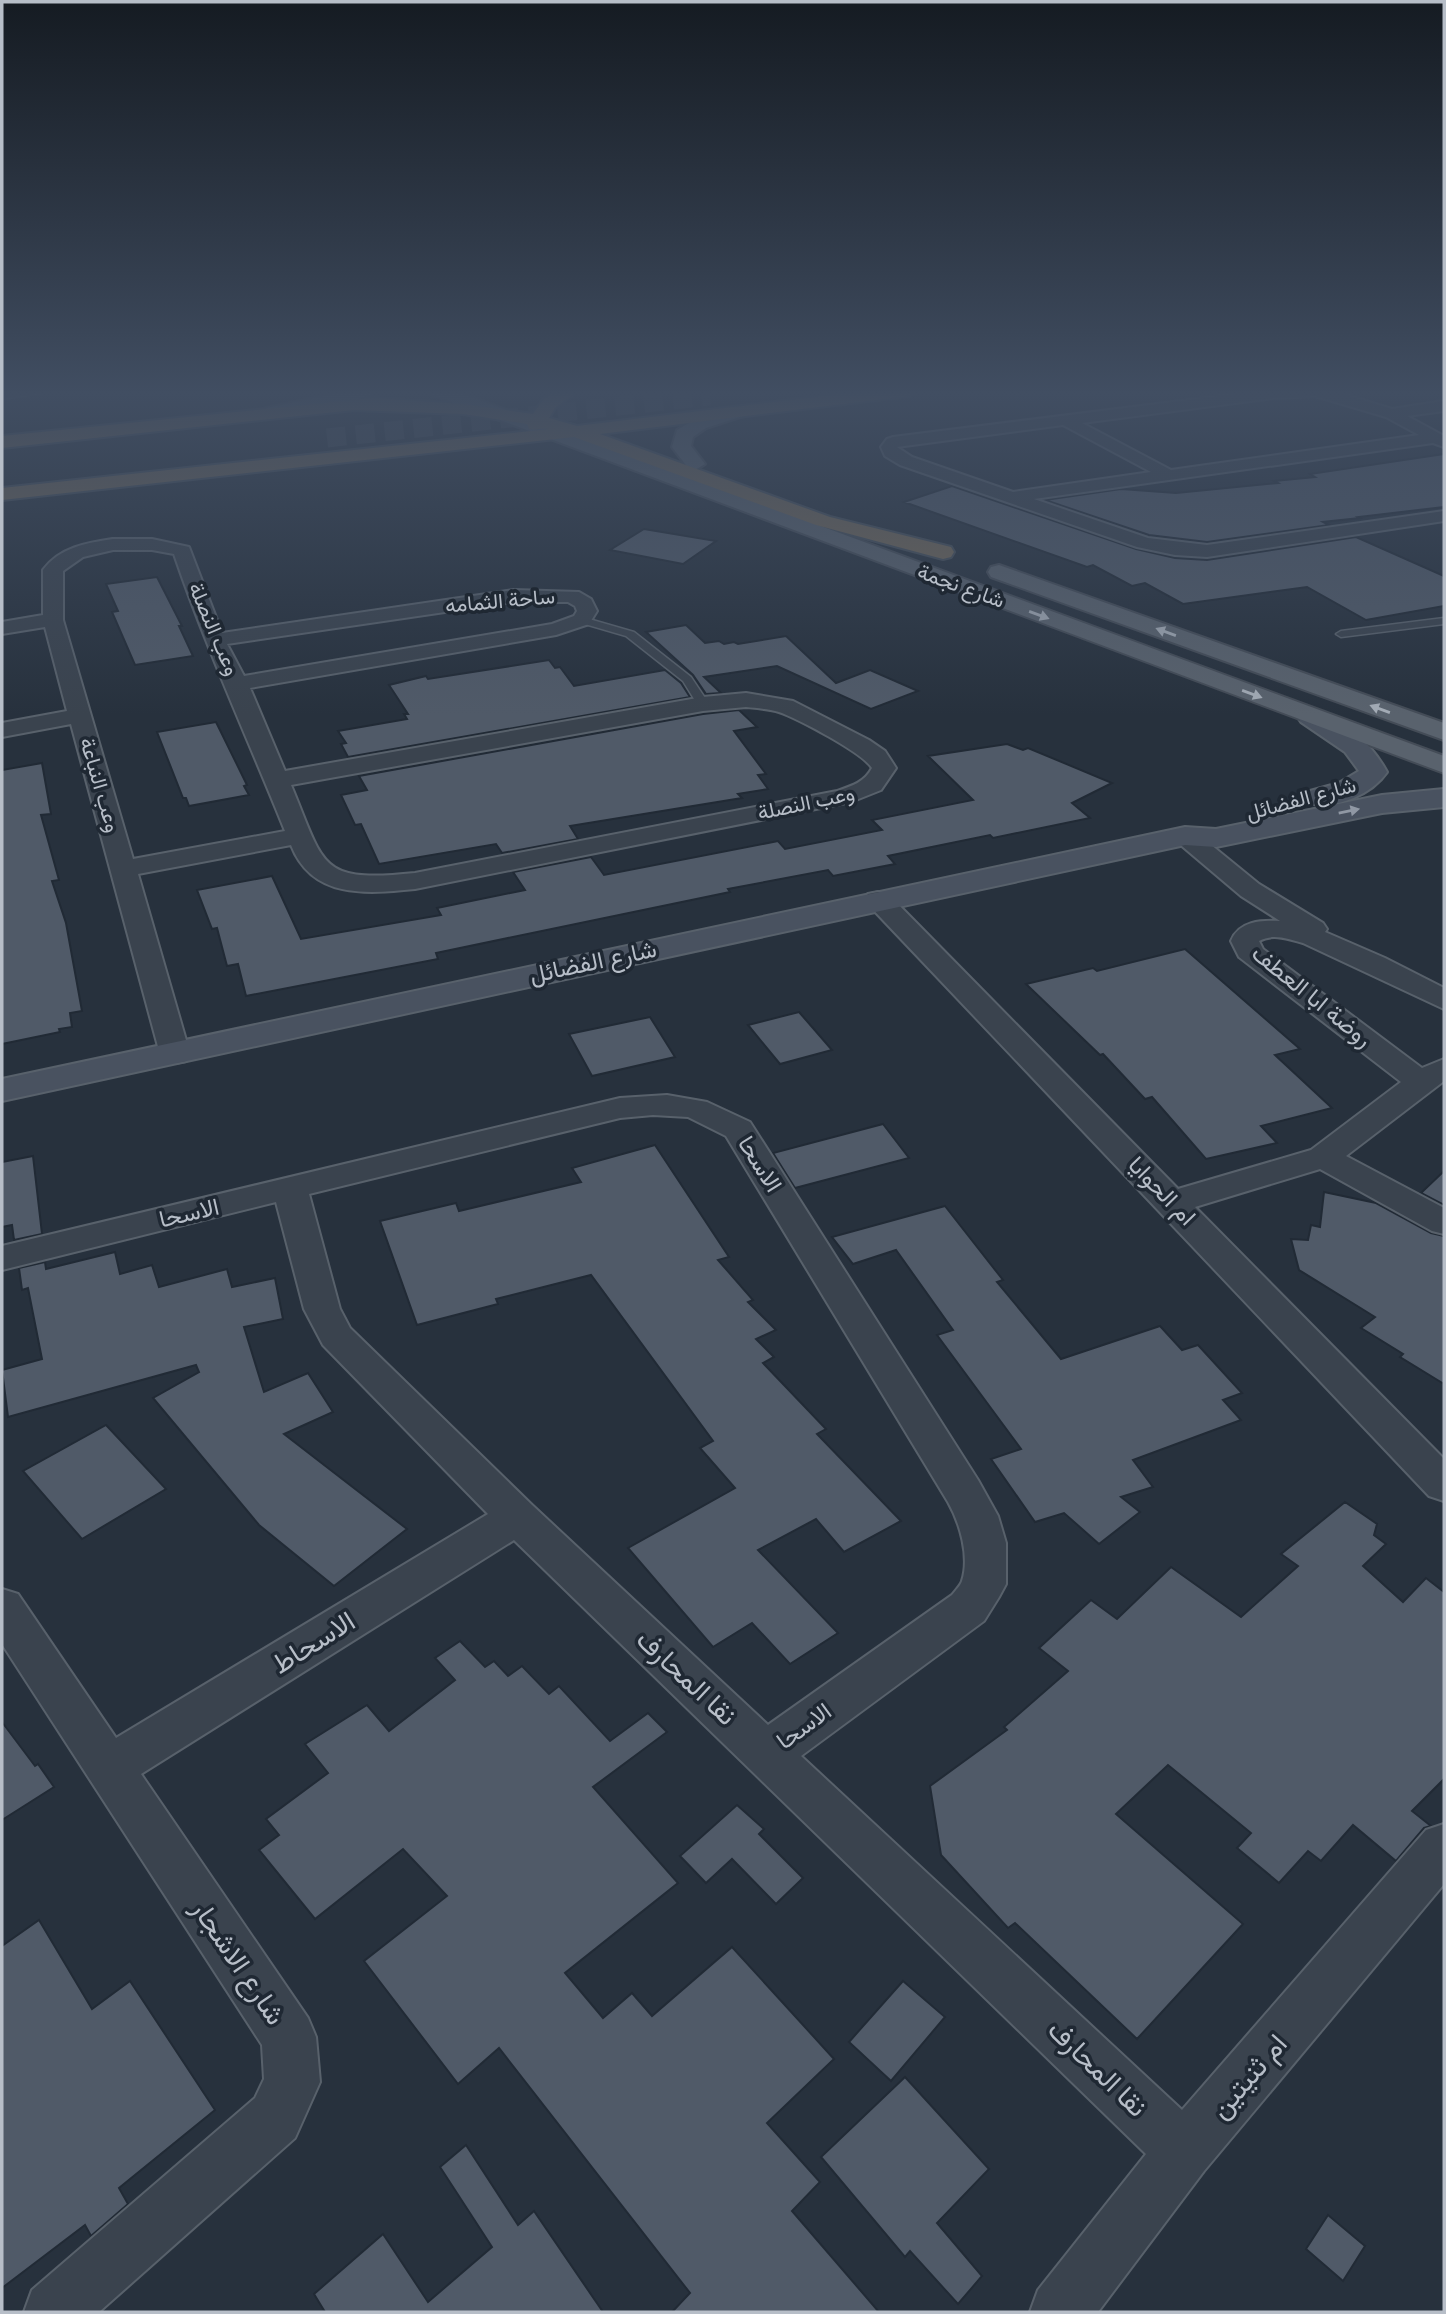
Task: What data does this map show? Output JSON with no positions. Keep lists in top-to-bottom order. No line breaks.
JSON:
{"streets":{"main road":["شارع نجمة"],"street":["ساحة الثمامه","وعب النصلة","وعب النباعة","شارع الفضائل","روضة ابا العطف","الاسحا","ام الحوايا","الاسحاط","نقا المحارف","شارع الاشجار","ام ثنيتين"]},"crossings":[["شارع نجمة","شارع الفضائل"],["ساحة الثمامه","وعب النصلة"],["وعب النصلة","وعب النباعة"],["وعب النباعة","شارع الفضائل"],["شارع الفضائل","ام الحوايا"],["روضة ابا العطف","ام الحوايا"],["الاسحا","نقا المحارف"],["الاسحاط","نقا المحارف"],["الاسحاط","شارع الاشجار"],["نقا المحارف","ام ثنيتين"]]}
